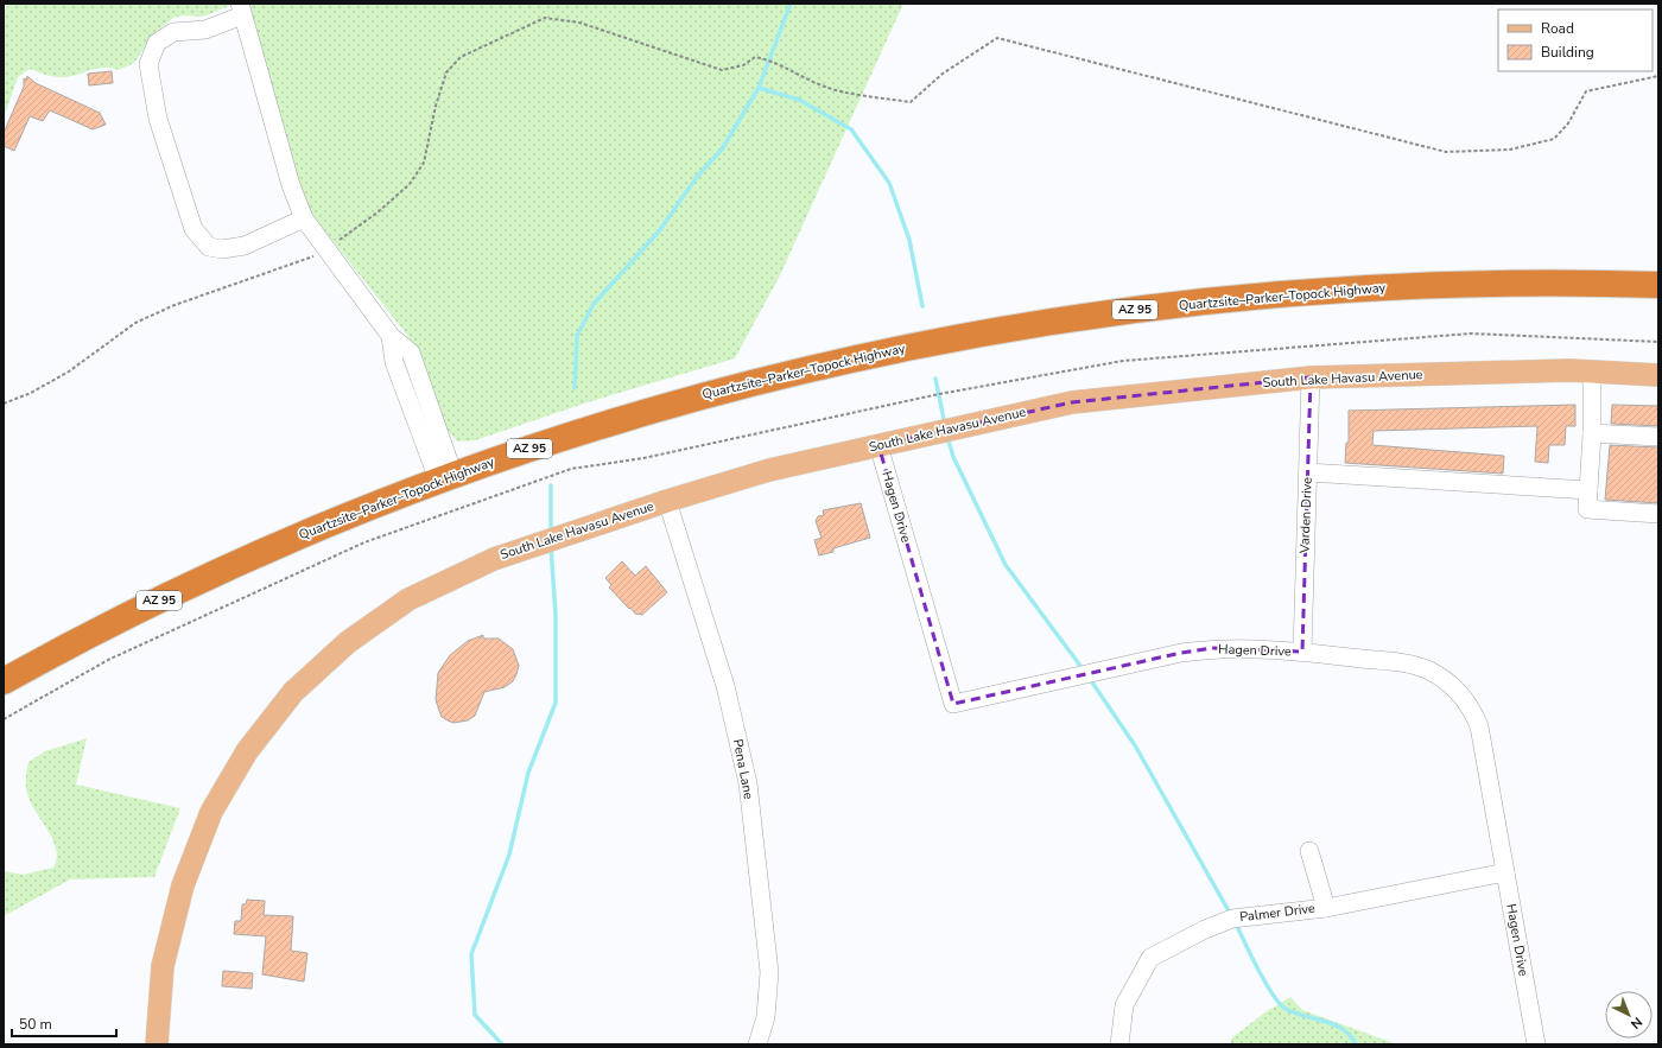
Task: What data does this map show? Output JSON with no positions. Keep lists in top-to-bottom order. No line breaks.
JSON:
{"streets":{"highway":["Quartzsite–Parker–Topock Highway","AZ 95"],"main road":["South Lake Havasu Avenue"],"street":["Hagen Drive","Varden Drive","Pena Lane","Palmer Drive"]},"crossings":[["South Lake Havasu Avenue","Hagen Drive"],["South Lake Havasu Avenue","Varden Drive"],["South Lake Havasu Avenue","Pena Lane"],["Hagen Drive","Varden Drive"],["Hagen Drive","Palmer Drive"]],"legend":["Road","Building"],"scale_bar":"50 m","north":"bottom right"}
